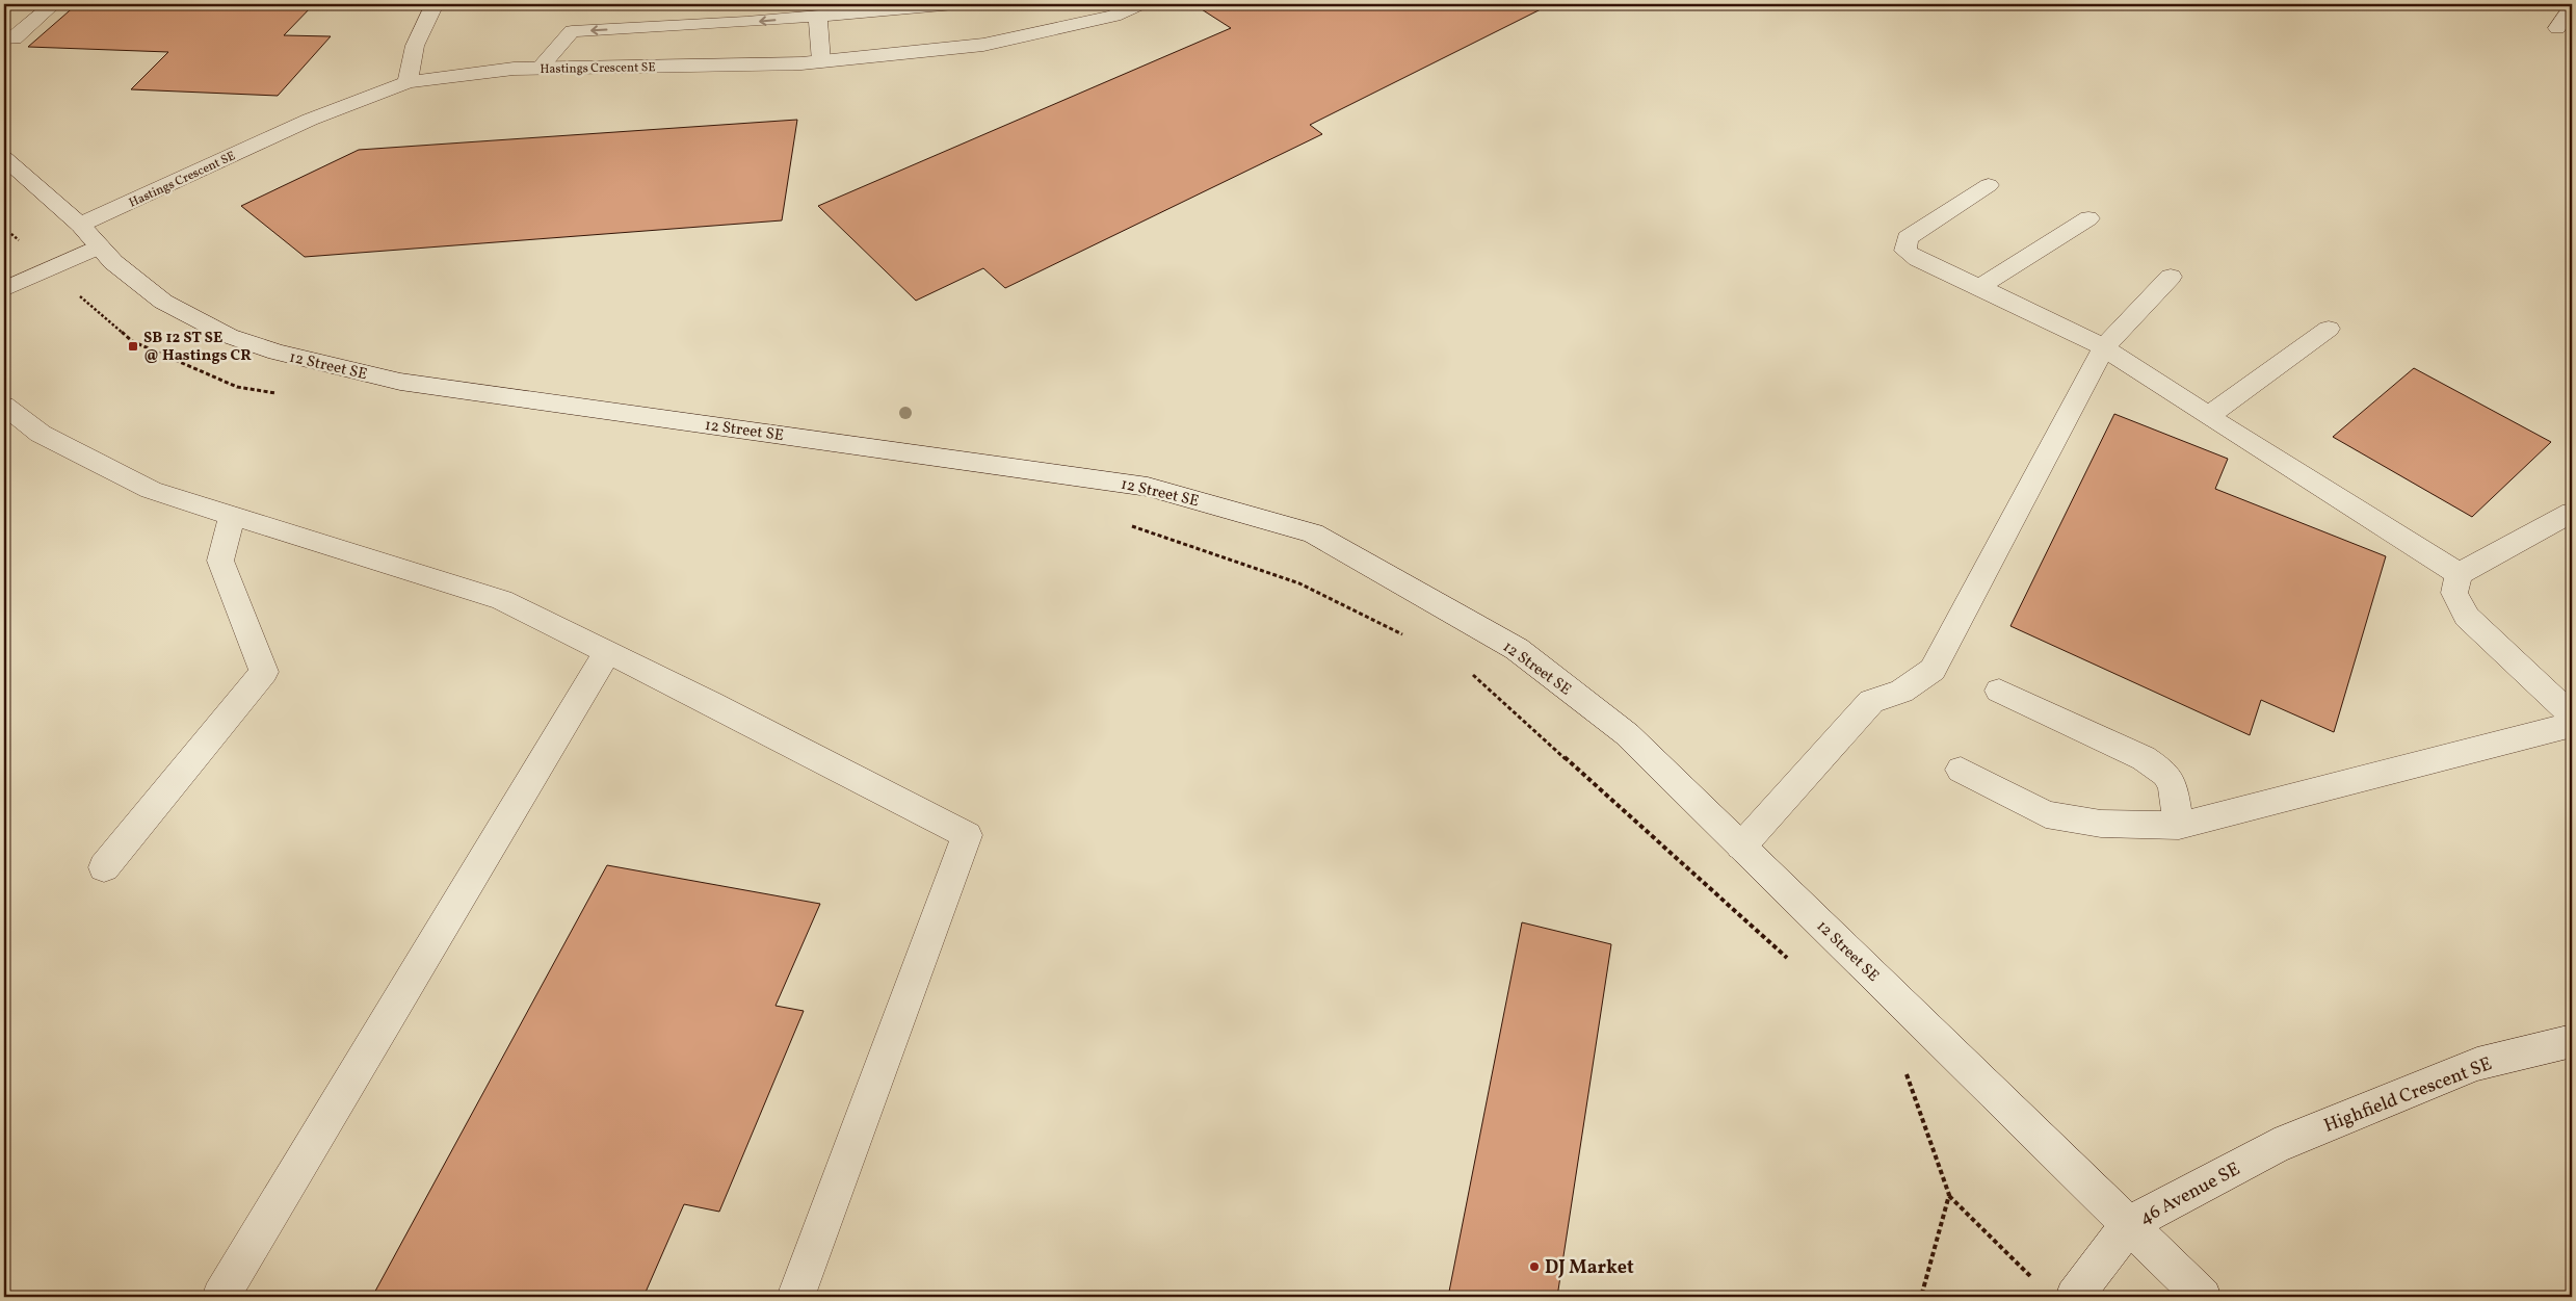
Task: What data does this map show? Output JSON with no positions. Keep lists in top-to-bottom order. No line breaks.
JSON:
{"streets":{"street":["Hastings Crescent SE","12 Street SE","Highfield Crescent SE","46 Avenue SE"]},"crossings":[["Hastings Crescent SE","12 Street SE"],["12 Street SE","46 Avenue SE"],["Highfield Crescent SE","46 Avenue SE"]],"places":{"transit":["SB 12 ST SE @ Hastings CR"],"other":["DJ Market"]}}
